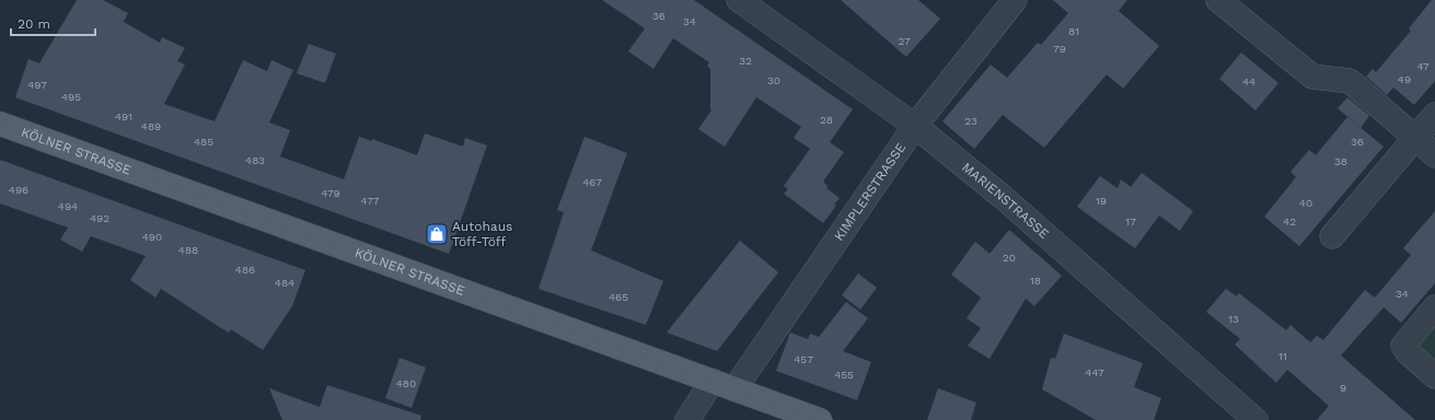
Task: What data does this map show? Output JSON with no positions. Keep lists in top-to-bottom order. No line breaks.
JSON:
{"streets":{"main road":["KÖLNER STRASSE"],"street":["KIMPLERSTRASSE","MARIENSTRASSE"]},"crossings":[["KÖLNER STRASSE","KIMPLERSTRASSE"],["KIMPLERSTRASSE","MARIENSTRASSE"]],"places":{"shop":["Autohaus Töff-Töff"]},"house_numbers":["36","34","81","27","79","32","47","49","30","44","497","495","491","28","23","489","485","36","483","38","467","496","479","477","19","40","494","492","17","42","490","488","20","486","18","484","34","465","13","11","457","447","455","480","9"],"scale_bar":"20 m"}
